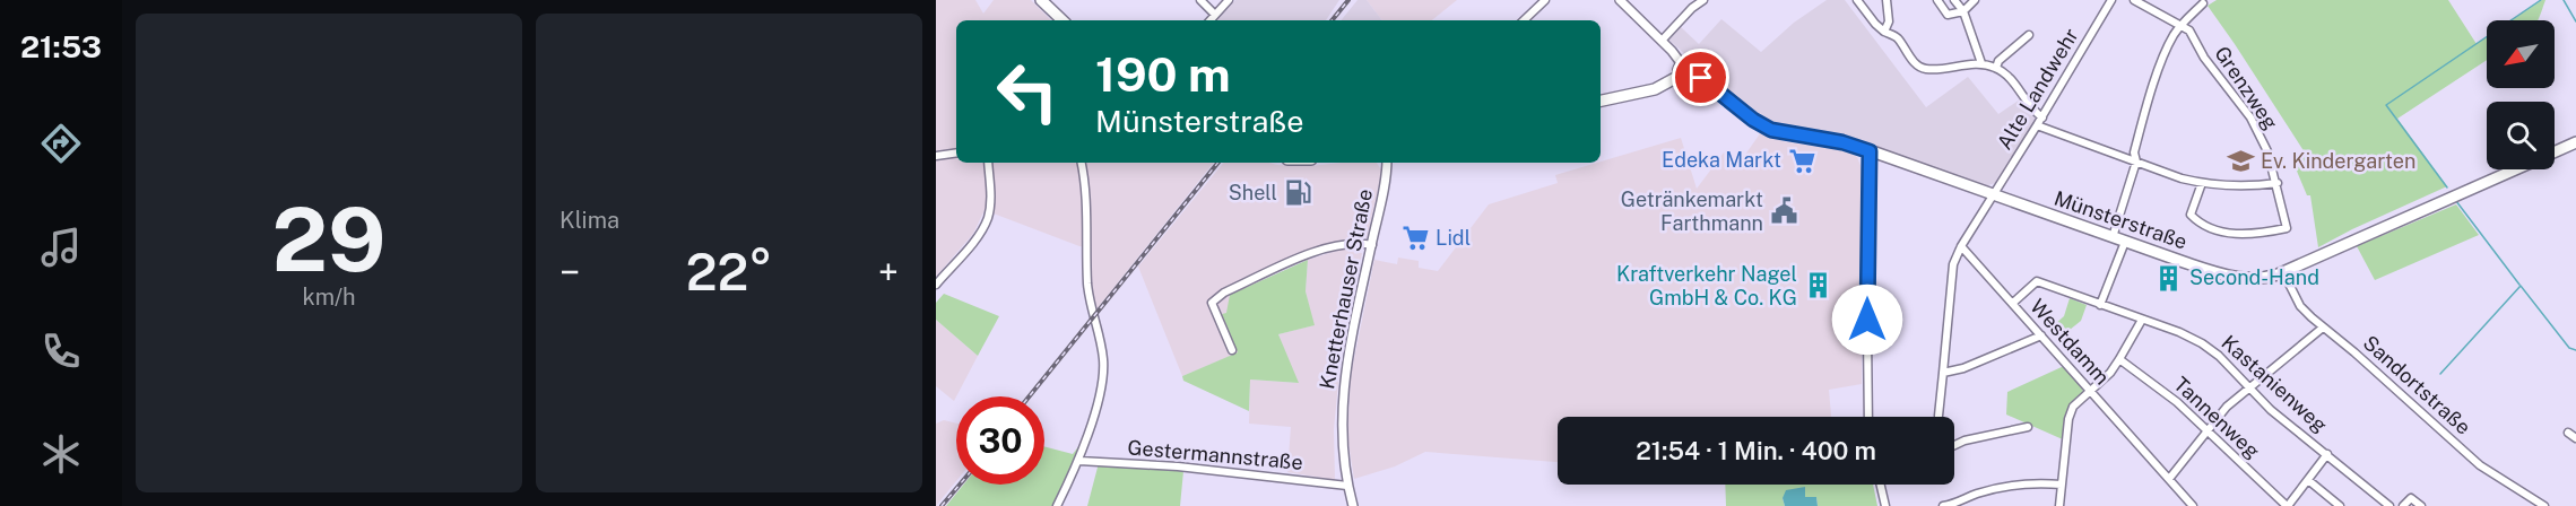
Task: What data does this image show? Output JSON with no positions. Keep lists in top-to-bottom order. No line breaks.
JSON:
{"streets":{"main road":["Münsterstraße"],"street":["Grenzweg","Alte Landwehr","Knetterhauser Straße","Westdamm","Kastanienweg","Sandortstraße","Tannenweg","Gestermannstraße"]},"crossings":[["Alte Landwehr","Münsterstraße"],["Münsterstraße","Sandortstraße"],["Knetterhauser Straße","Gestermannstraße"],["Westdamm","Kastanienweg"]],"places":{"supermarket":["Edeka Markt","Lidl"],"school or university":["Ev. Kindergarten"],"fuel station":["Shell"],"public building":["Getränkemarkt Farthmann"],"building":["Second-Hand","Kraftverkehr Nagel GmbH & Co. KG"]},"north":"bottom left","page":{"tabs":"21:53","tile":[["29","km/h"],"Klima"],"turn":["190 m","Münsterstraße"],"heat":["−","22°","+"],"limit":"30","trip":"21:54 · 1 Min. · 400 m"}}
